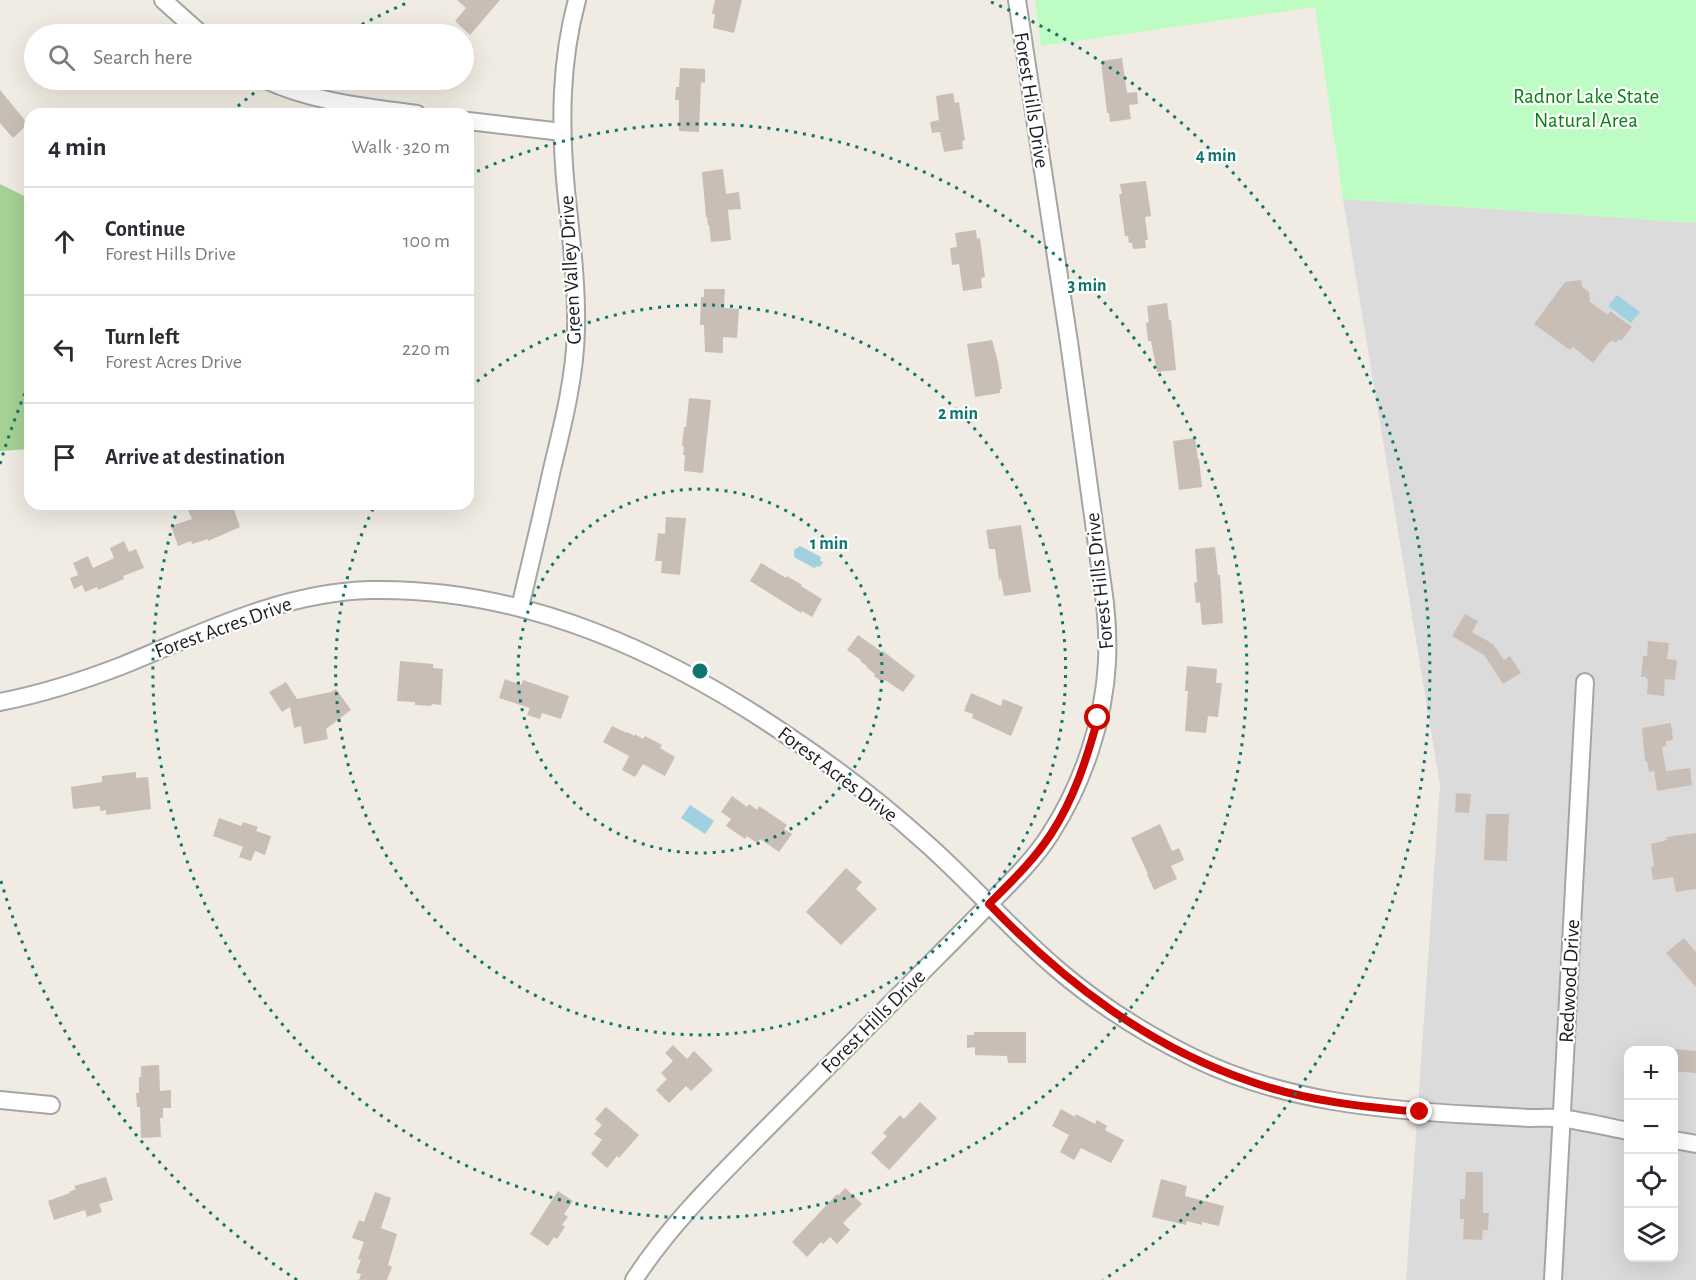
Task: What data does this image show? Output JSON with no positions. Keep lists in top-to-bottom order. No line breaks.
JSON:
{"streets":{"street":["Forest Hills Drive","Green Valley Drive","Forest Acres Drive","Redwood Drive"]},"crossings":[["Forest Hills Drive","Forest Acres Drive"],["Green Valley Drive","Forest Acres Drive"],["Forest Acres Drive","Redwood Drive"]],"parks":["Radnor Lake State Natural Area"],"page":{"search":"Search here","heading":["4 min","Walk · 320 m"],"list":[["Continue","Forest Hills Drive","100 m"],["Turn left","Forest Acres Drive","220 m"],"Arrive at destination"],"map_buttons":["+","−"]},"rings":["4 min","3 min","2 min","1 min"]}
